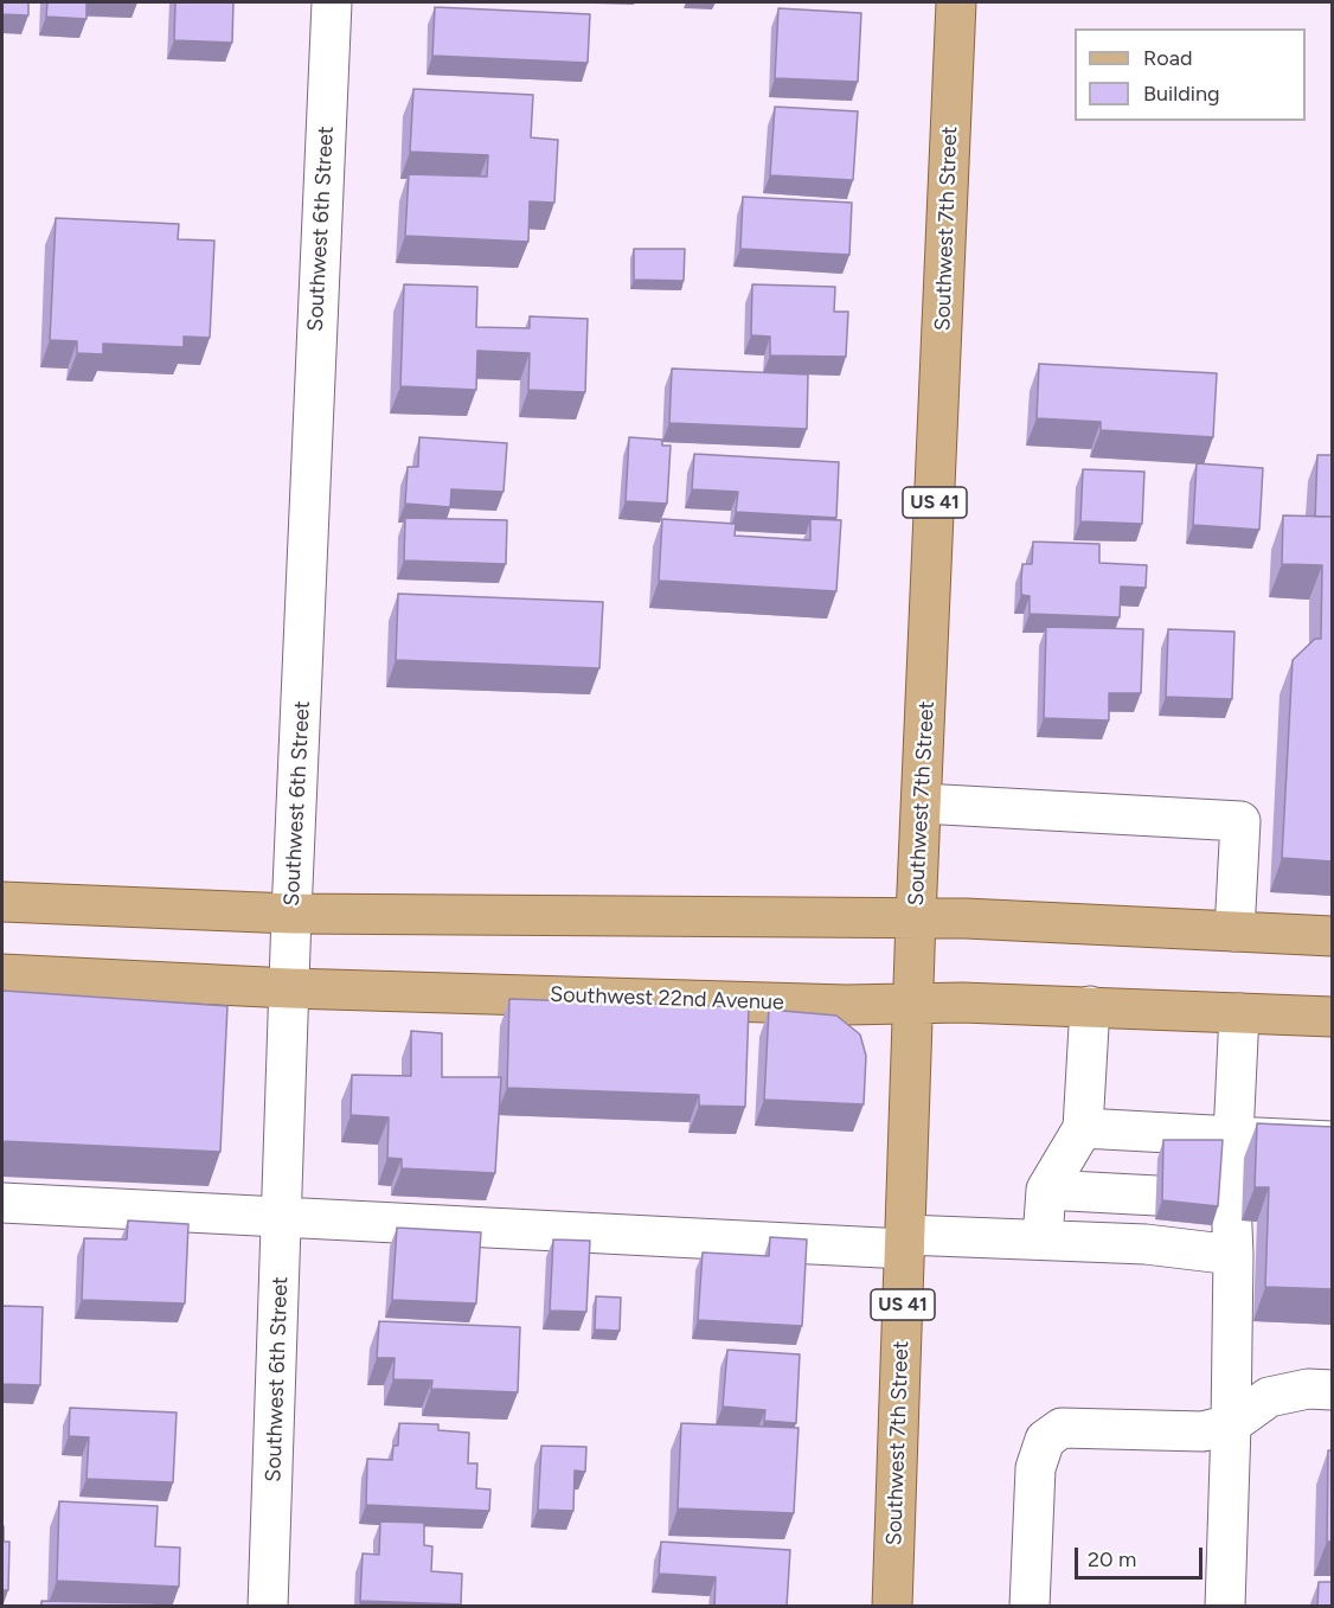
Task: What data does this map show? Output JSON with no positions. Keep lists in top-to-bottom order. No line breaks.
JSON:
{"streets":{"main road":["Southwest 7th Street","US 41","Southwest 22nd Avenue"],"street":["Southwest 6th Street"]},"crossings":[["Southwest 6th Street","Southwest 22nd Avenue"],["Southwest 7th Street","Southwest 22nd Avenue"]],"legend":["Road","Building"],"scale_bar":"20 m"}
